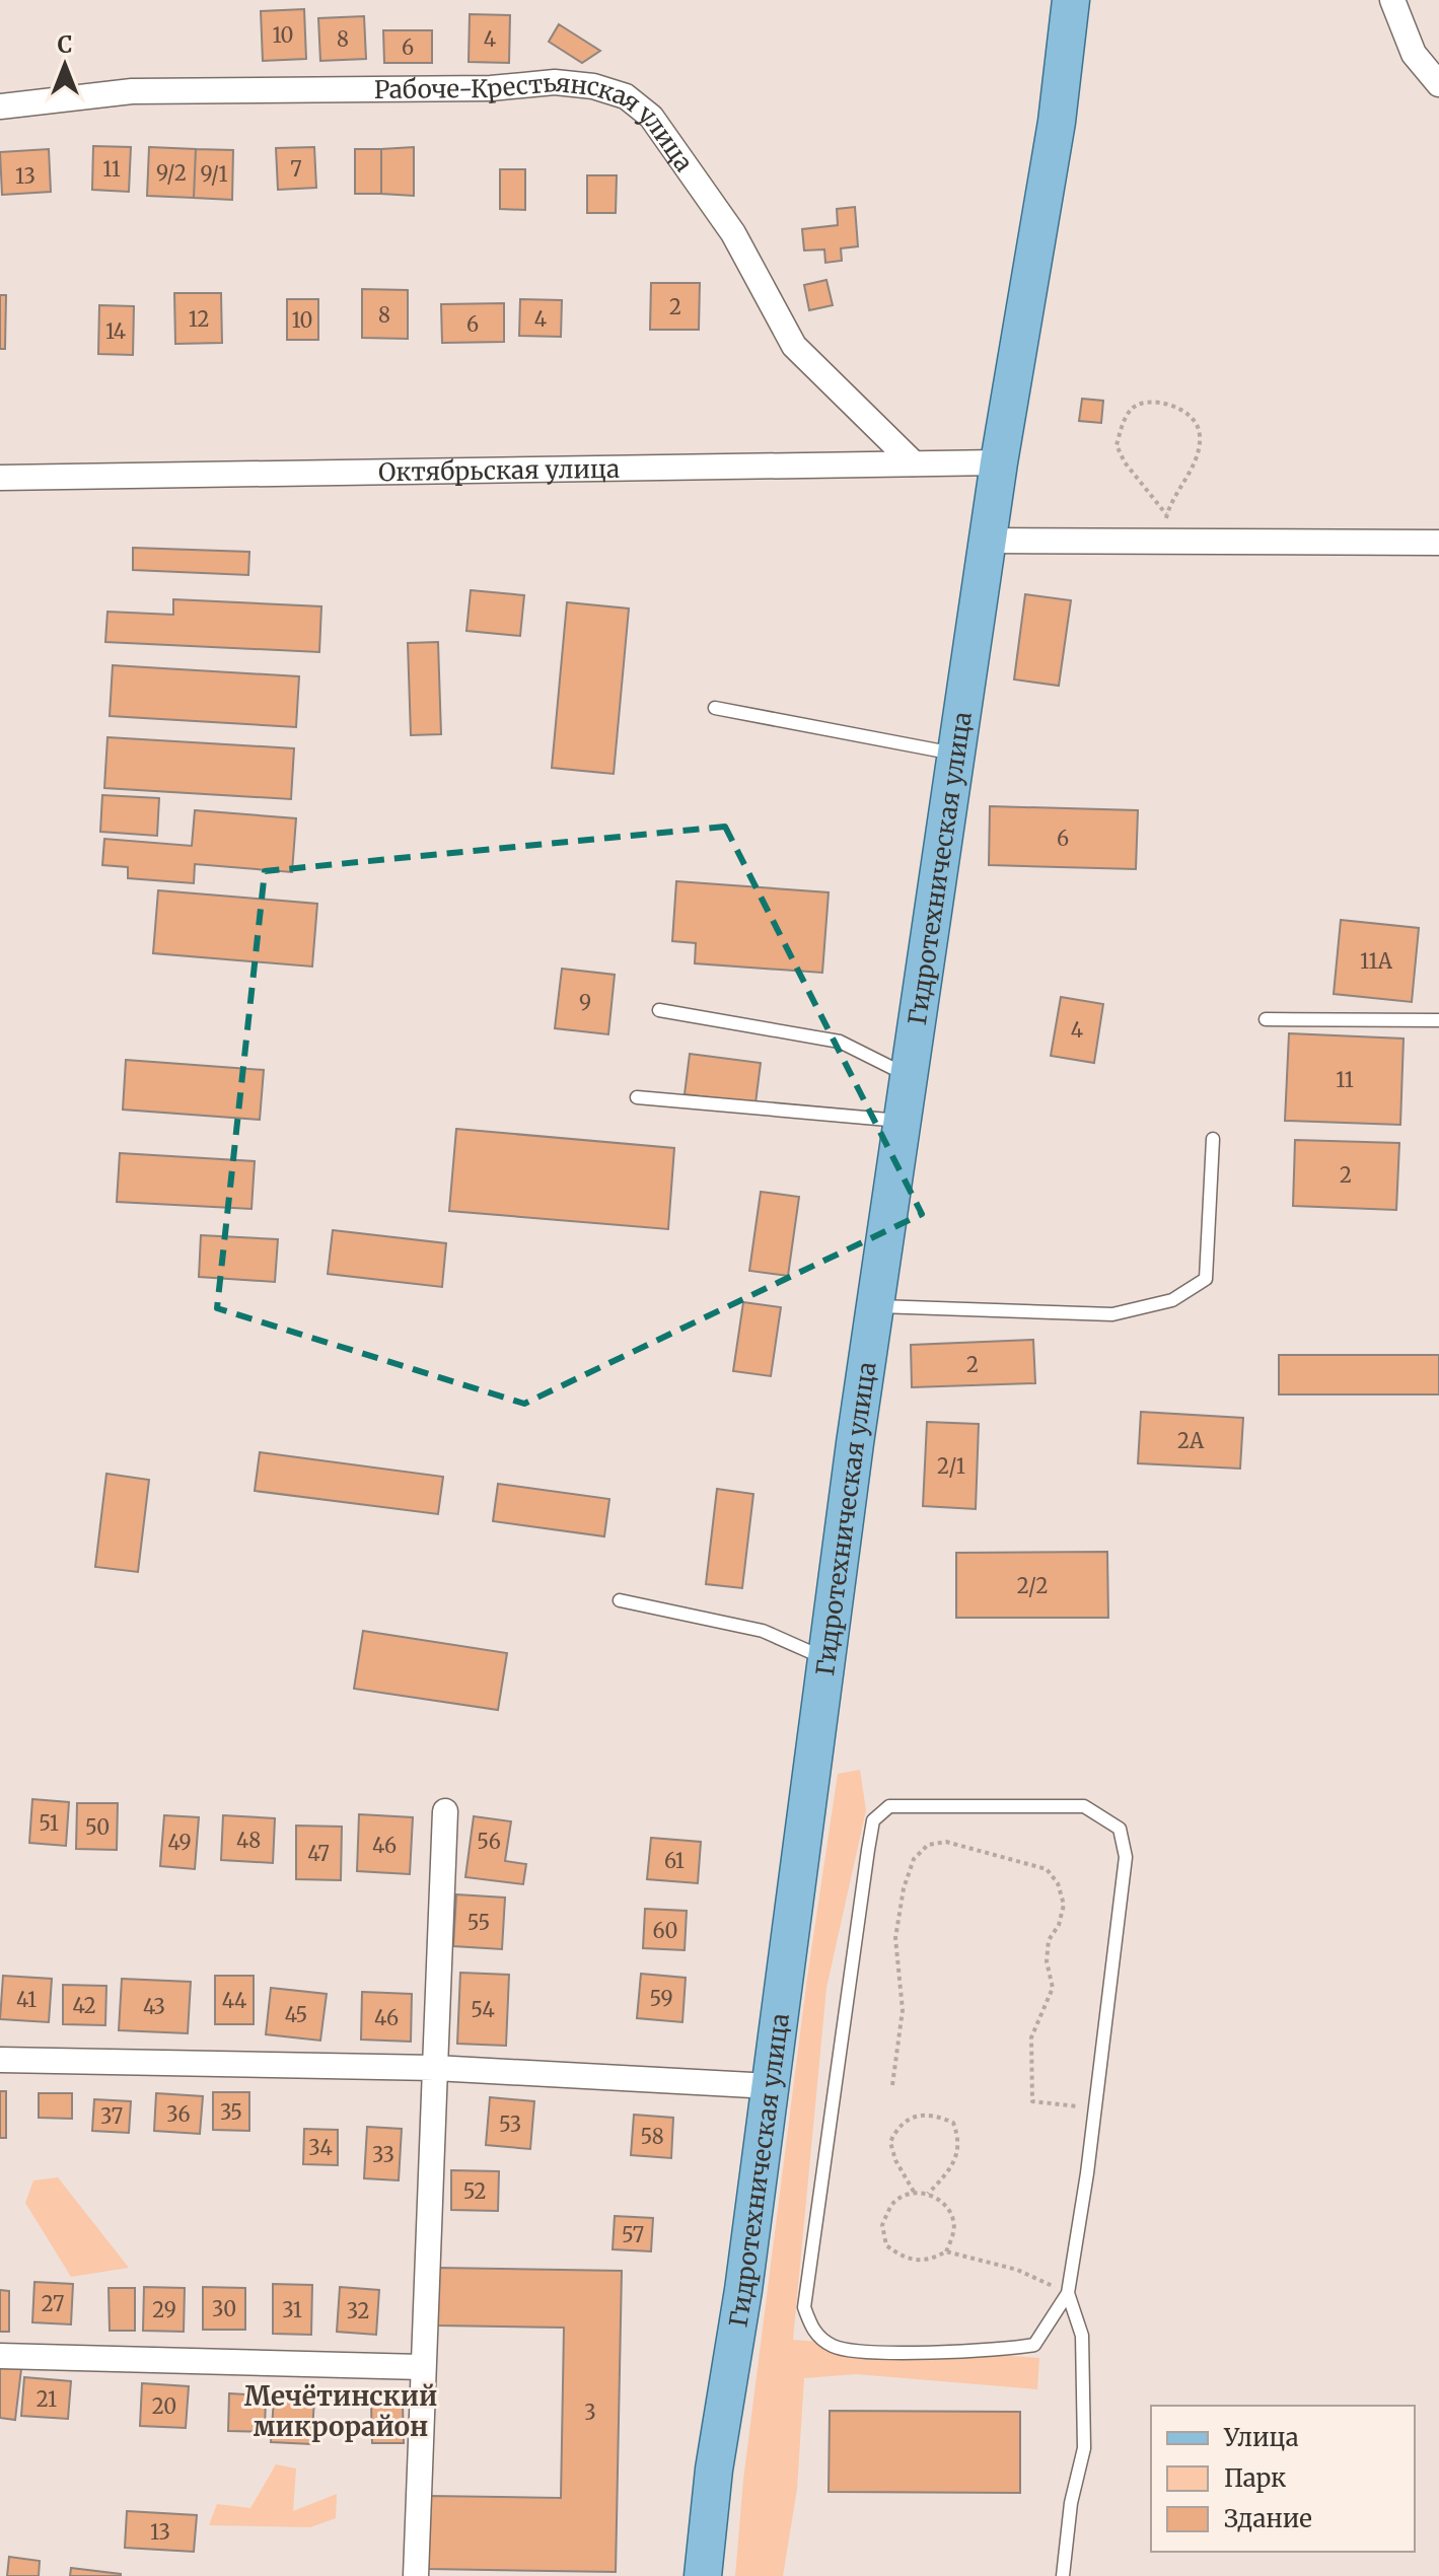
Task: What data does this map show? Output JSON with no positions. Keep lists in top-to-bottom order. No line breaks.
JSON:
{"streets":{"main road":["Гидротехническая улица"],"street":["Рабоче-Крестьянская улица","Октябрьская улица"]},"crossings":[["Рабоче-Крестьянская улица","Октябрьская улица"],["Октябрьская улица","Гидротехническая улица"]],"districts":["Мечётинский микрорайон"],"house_numbers":["10","8","4","6","11","7","9/2","9/1","13","2","8","12","4","10","6","14","6","11А","9","4","11","2","2","2А","2/1","2/2","51","50","48","56","49","46","47","61","55","60","59","41","44","42","43","54","45","46","35","36","37","53","58","34","33","52","57","27","30","29","31","32","21","20","3","13"],"legend":["Улица","Парк","Здание"],"north":"top"}
